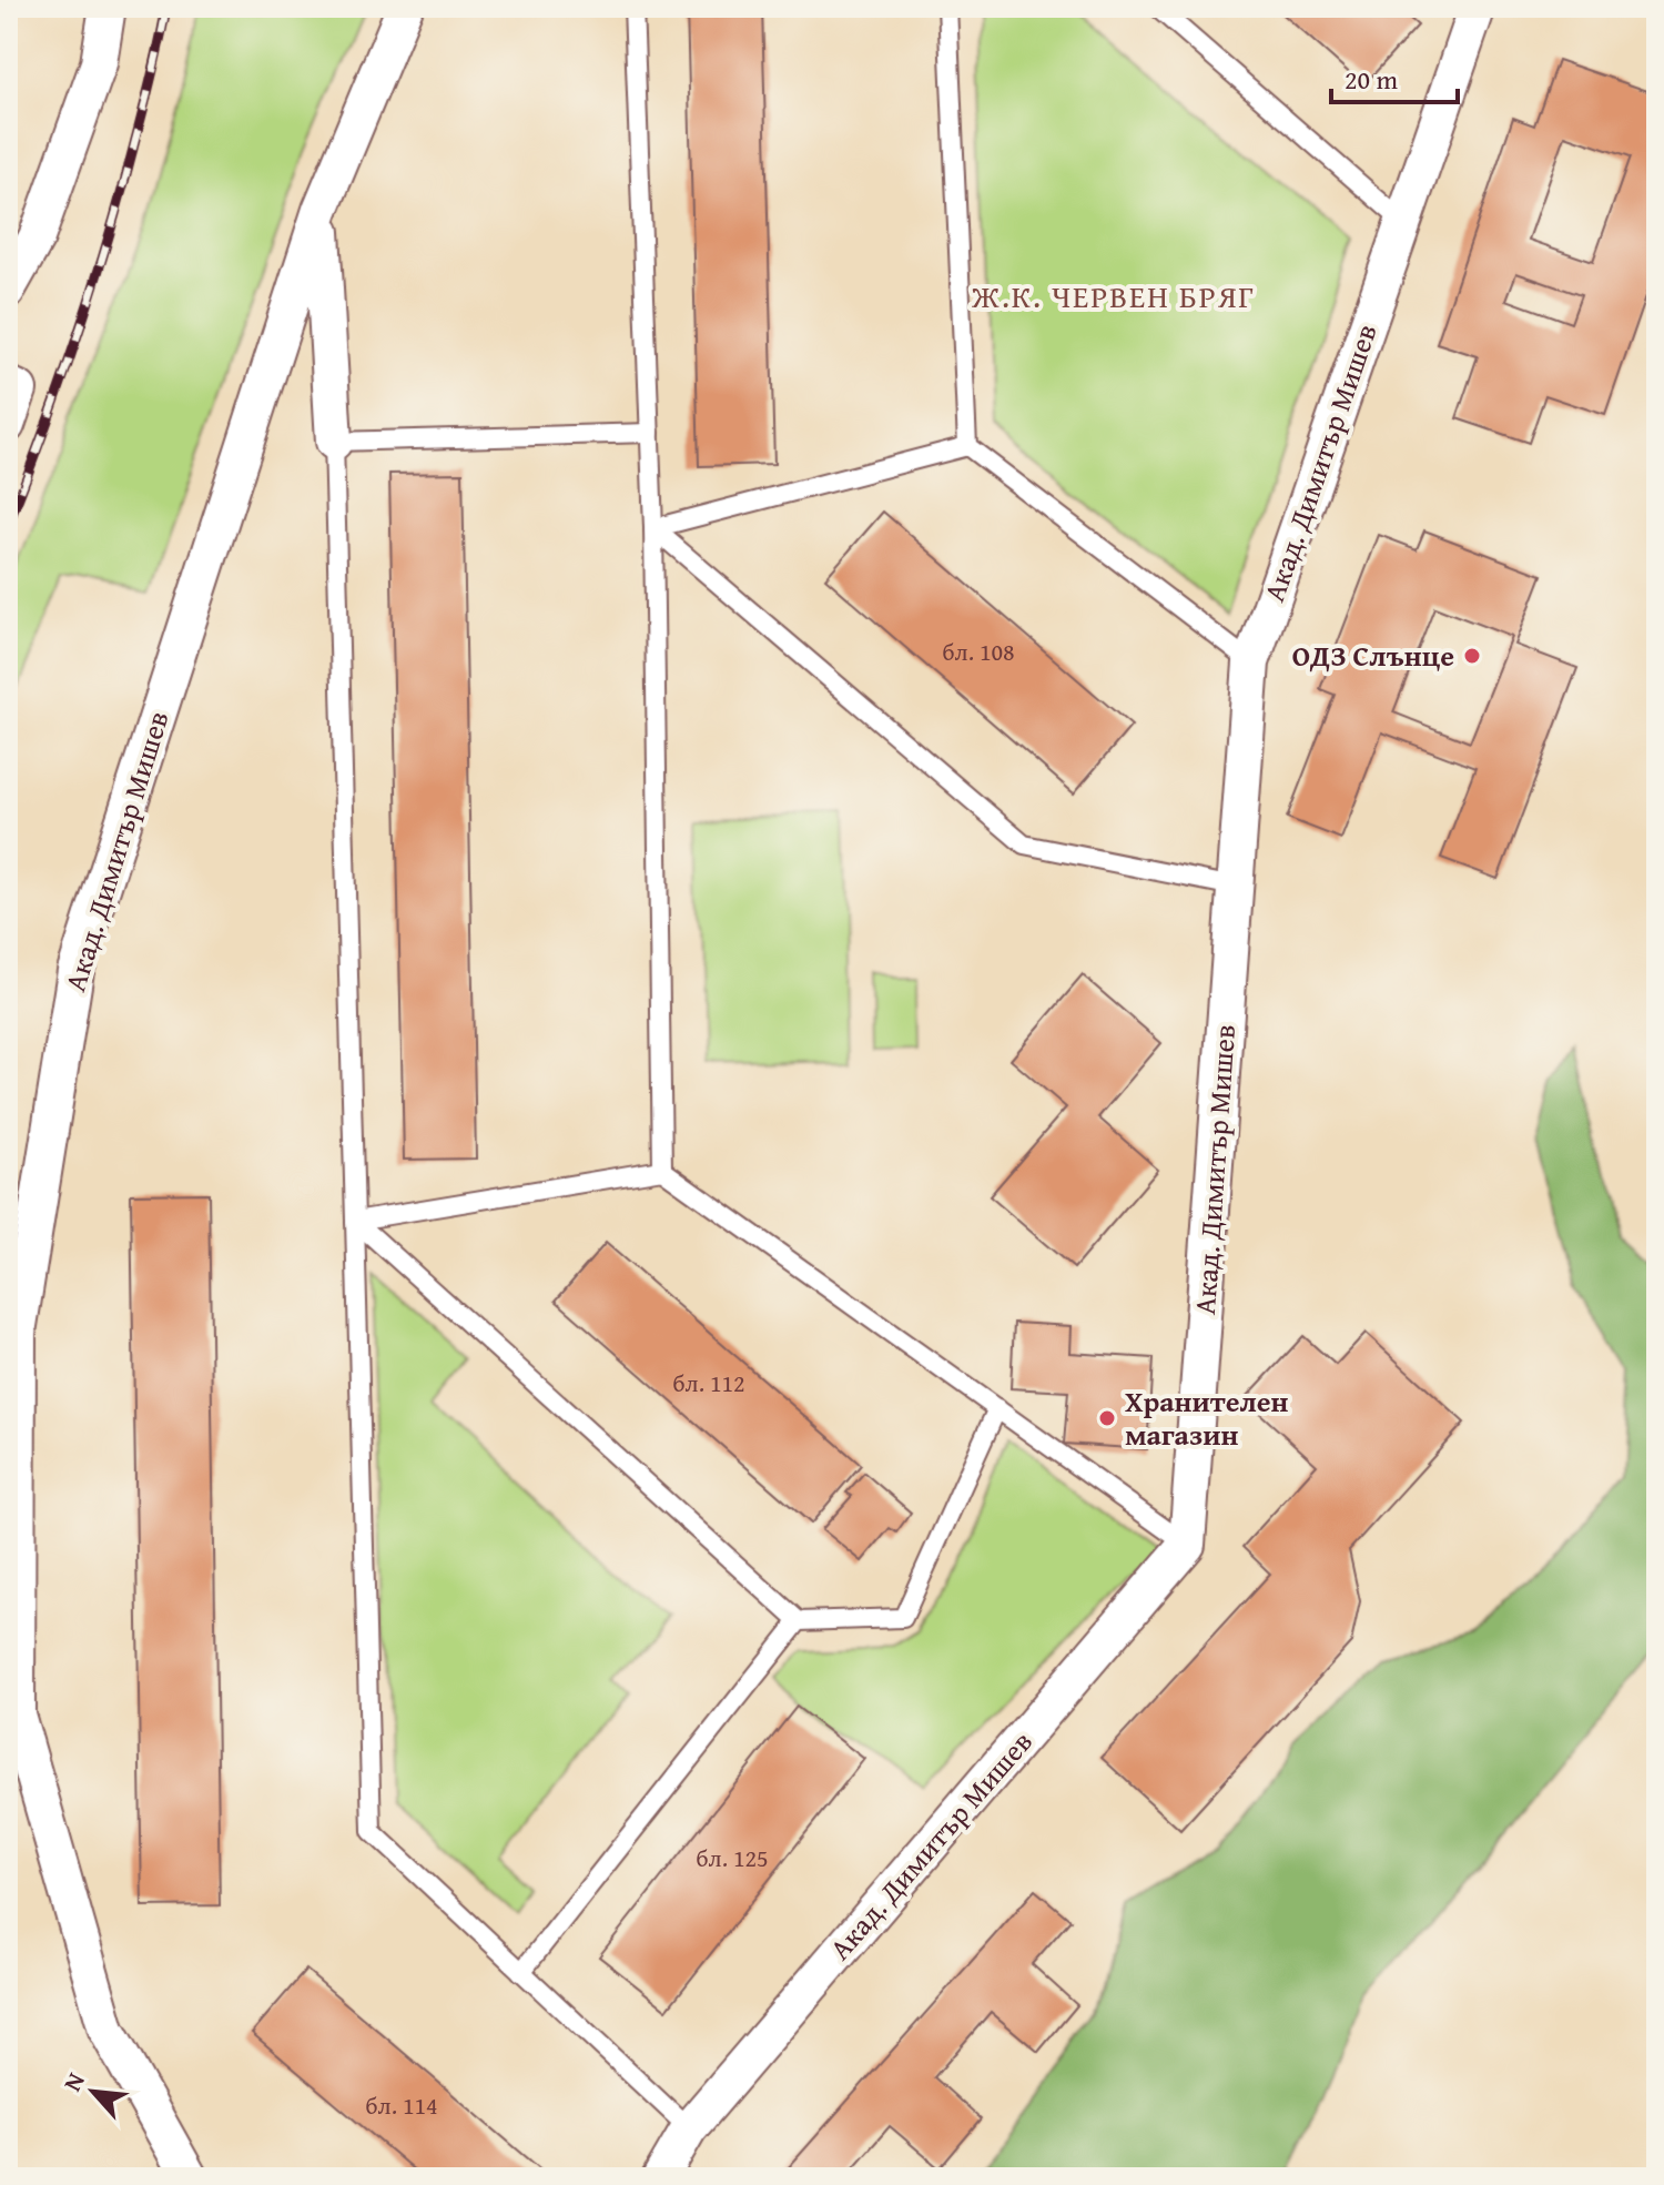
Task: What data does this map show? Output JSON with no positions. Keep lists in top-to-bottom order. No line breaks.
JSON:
{"streets":{"street":["Акад. Димитър Мишев"]},"districts":["Ж.К. ЧЕРВЕН БРЯГ"],"places":["ОДЗ Слънце","Хранителен магазин"],"house_numbers":["бл. 108","бл. 112","бл. 125","бл. 114"],"scale_bar":"20 m","north":"top left"}
